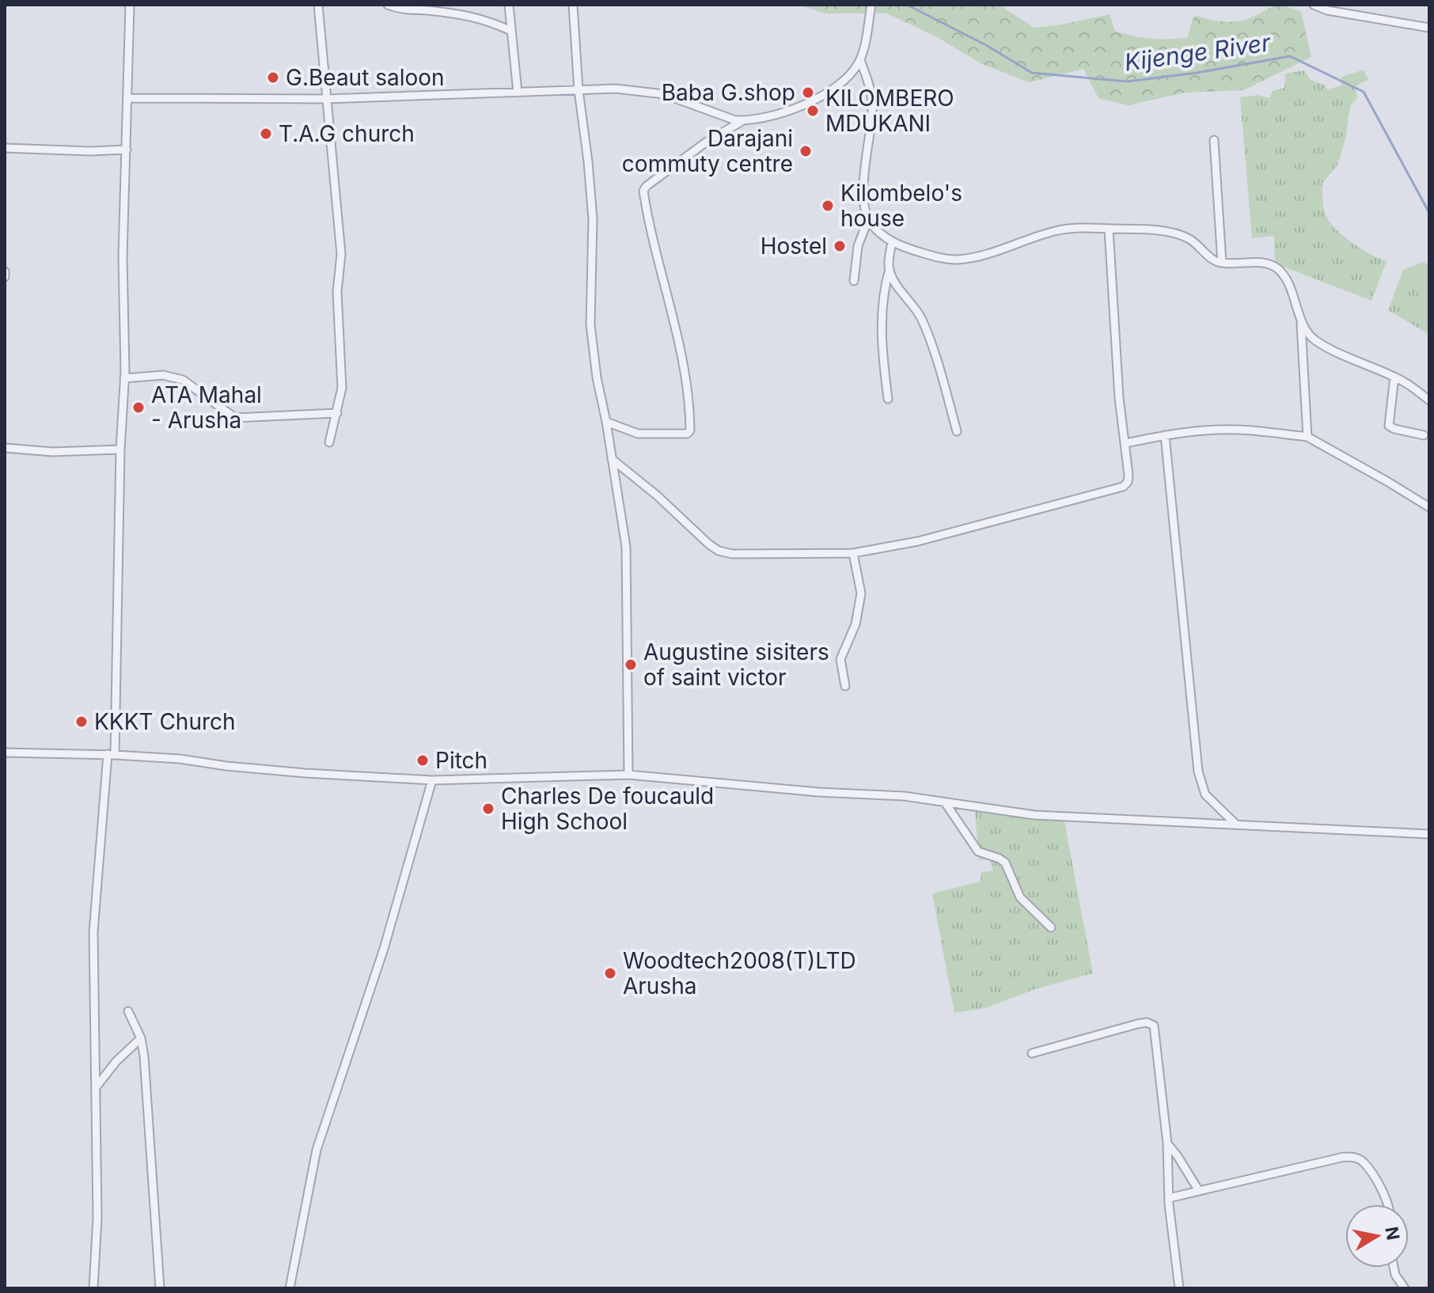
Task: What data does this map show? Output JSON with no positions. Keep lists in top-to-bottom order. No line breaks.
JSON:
{"water":["Kijenge River"],"places":["G.Beaut saloon","Baba G.shop","KILOMBERO MDUKANI","T.A.G church","Darajani commuty centre","Kilombelo's house","Hostel","ATA Mahal - Arusha","Augustine sisiters of saint victor","KKKT Church","Pitch","Charles De foucauld High School","Woodtech2008(T)LTD Arusha"],"north":"right"}
